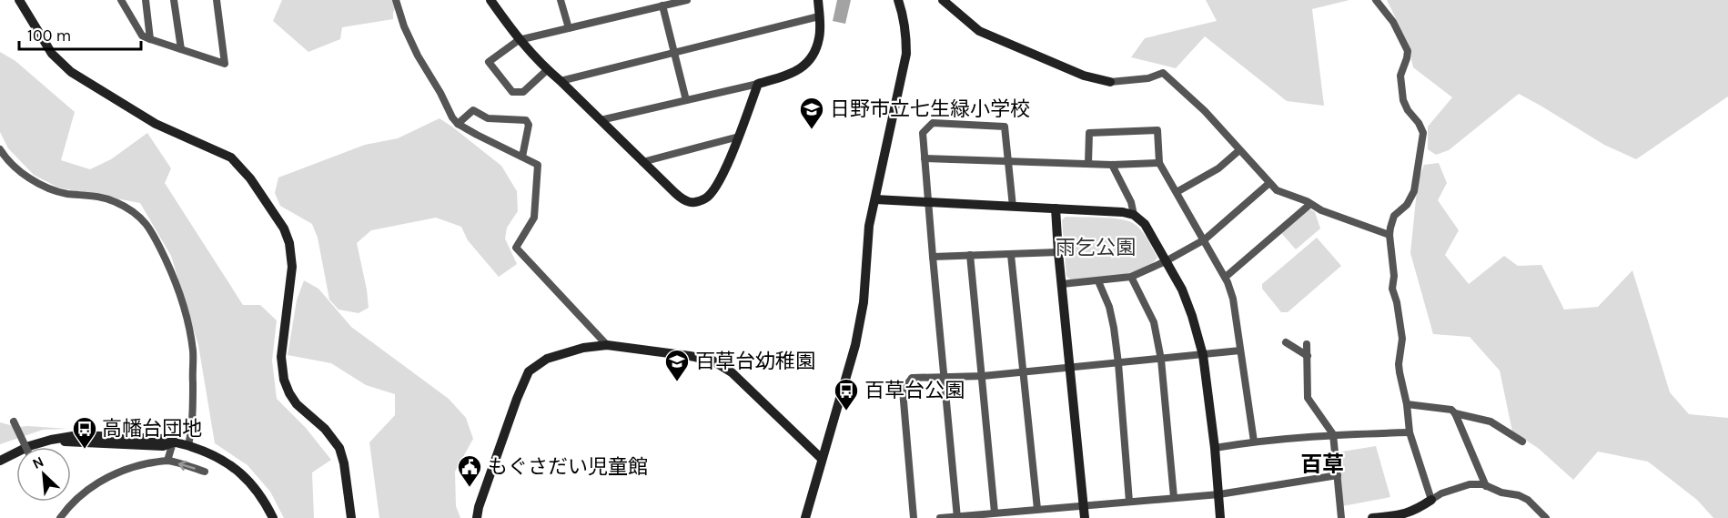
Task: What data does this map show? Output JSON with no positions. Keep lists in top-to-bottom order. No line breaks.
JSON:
{"districts":["百草"],"parks":["雨乞公園"],"places":{"school or university":["日野市立七生緑小学校","百草台幼稚園"],"bus stop":["百草台公園","高幡台団地"],"public building":["もぐさだい児童館"]},"scale_bar":"100 m","north":"top left"}
